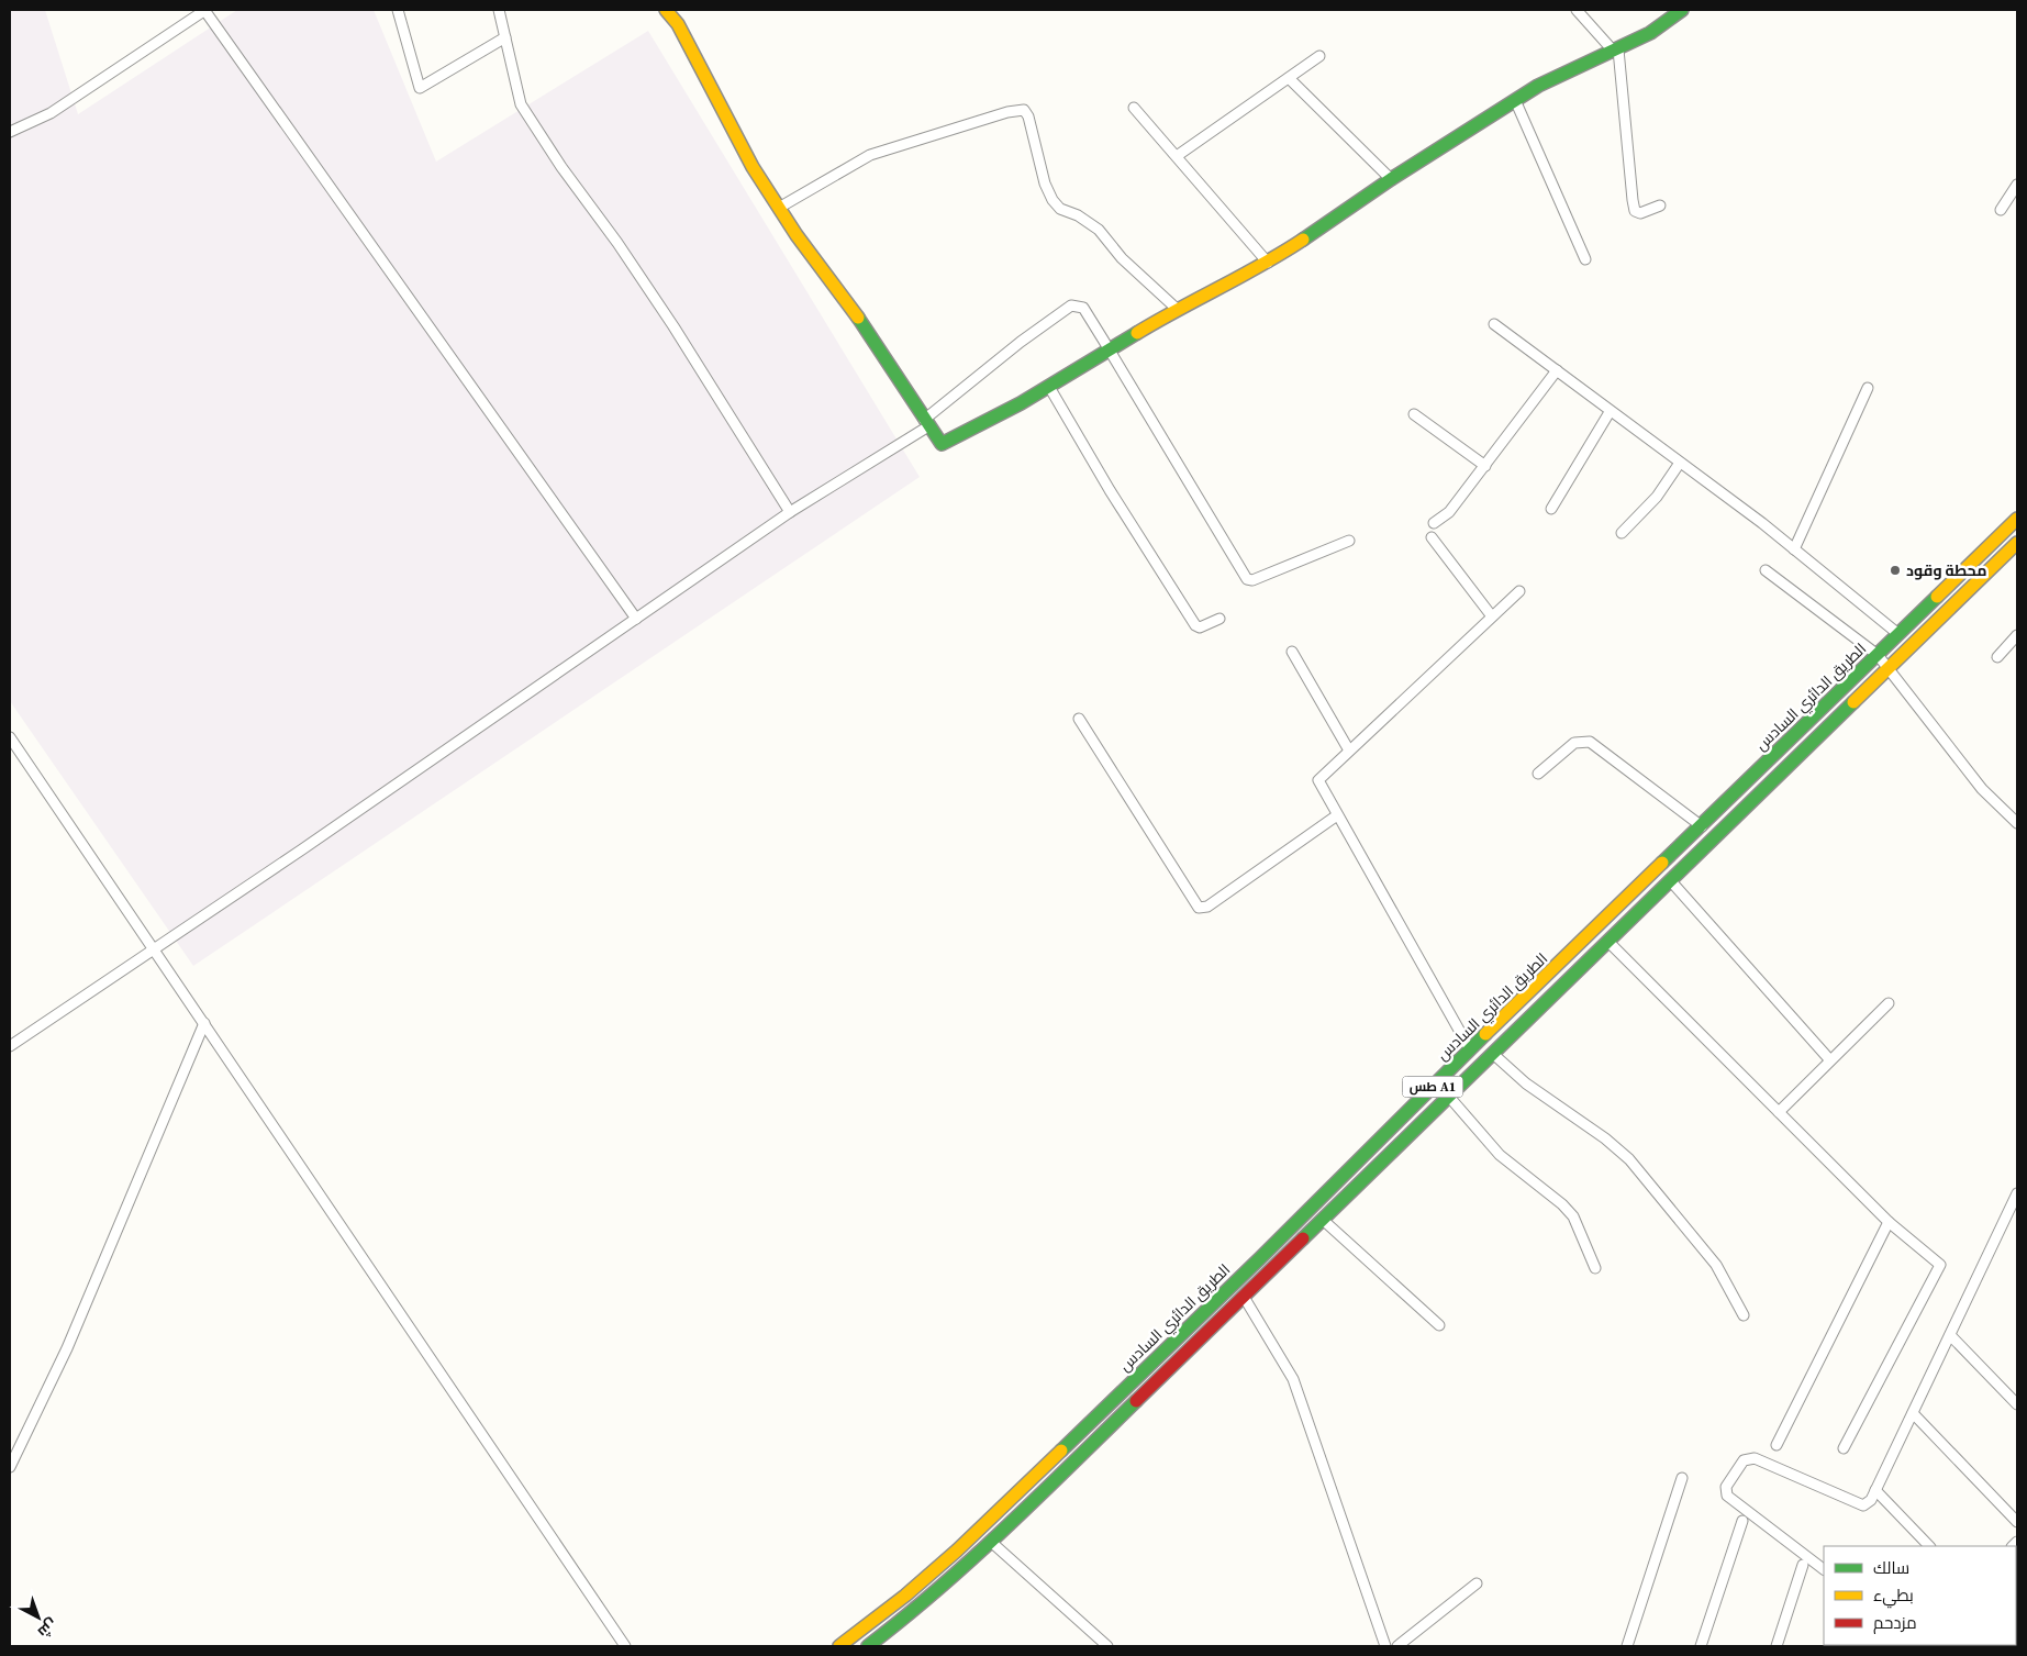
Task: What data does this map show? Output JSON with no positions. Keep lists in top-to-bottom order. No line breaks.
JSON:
{"streets":{"main road":["الطريق الدائري السادس","طس A1"]},"places":["محطة وقود"],"legend":["سالك","بطيء","مزدحم"],"north":"bottom right"}
